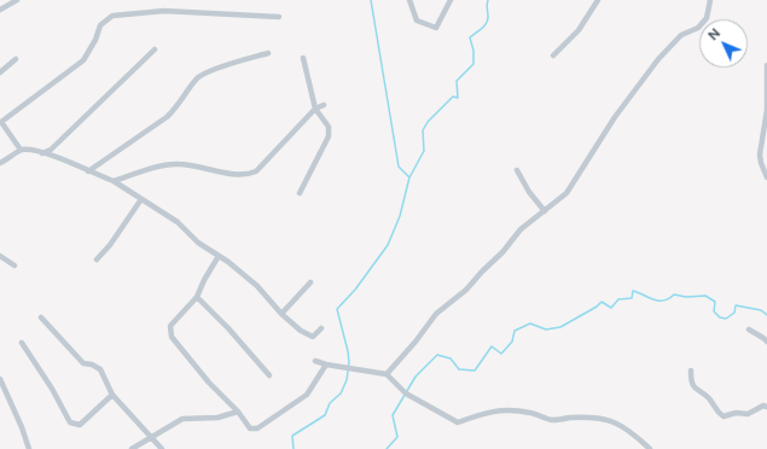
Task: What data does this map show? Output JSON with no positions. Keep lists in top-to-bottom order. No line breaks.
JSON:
{"north":"top left"}
